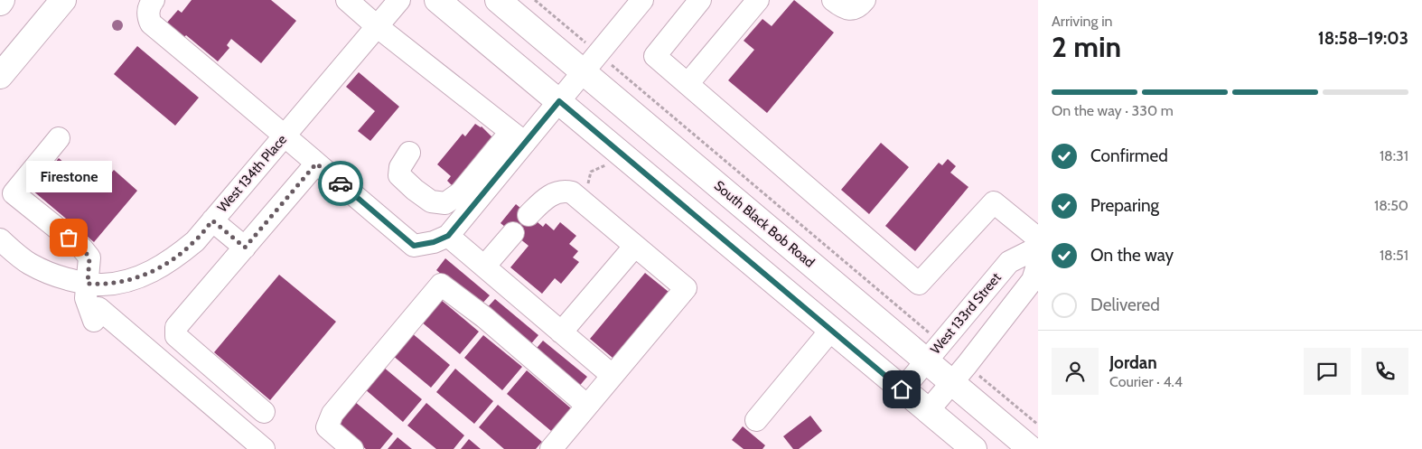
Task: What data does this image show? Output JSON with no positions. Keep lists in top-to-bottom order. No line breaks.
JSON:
{"streets":{"main road":["South Black Bob Road"],"street":["West 134th Place","West 133rd Street"]},"crossings":[["South Black Bob Road","West 133rd Street"]],"places":["Firestone"],"page":{"heading":["2 min","Arriving in","18:58–19:03"],"panel":["Jordan","Courier · 4.4"],"bar":"On the way · 330 m","list":[["Confirmed","18:31"],["Preparing","18:50"],["On the way","18:51"],"Delivered"],"bubble":"Firestone"}}
